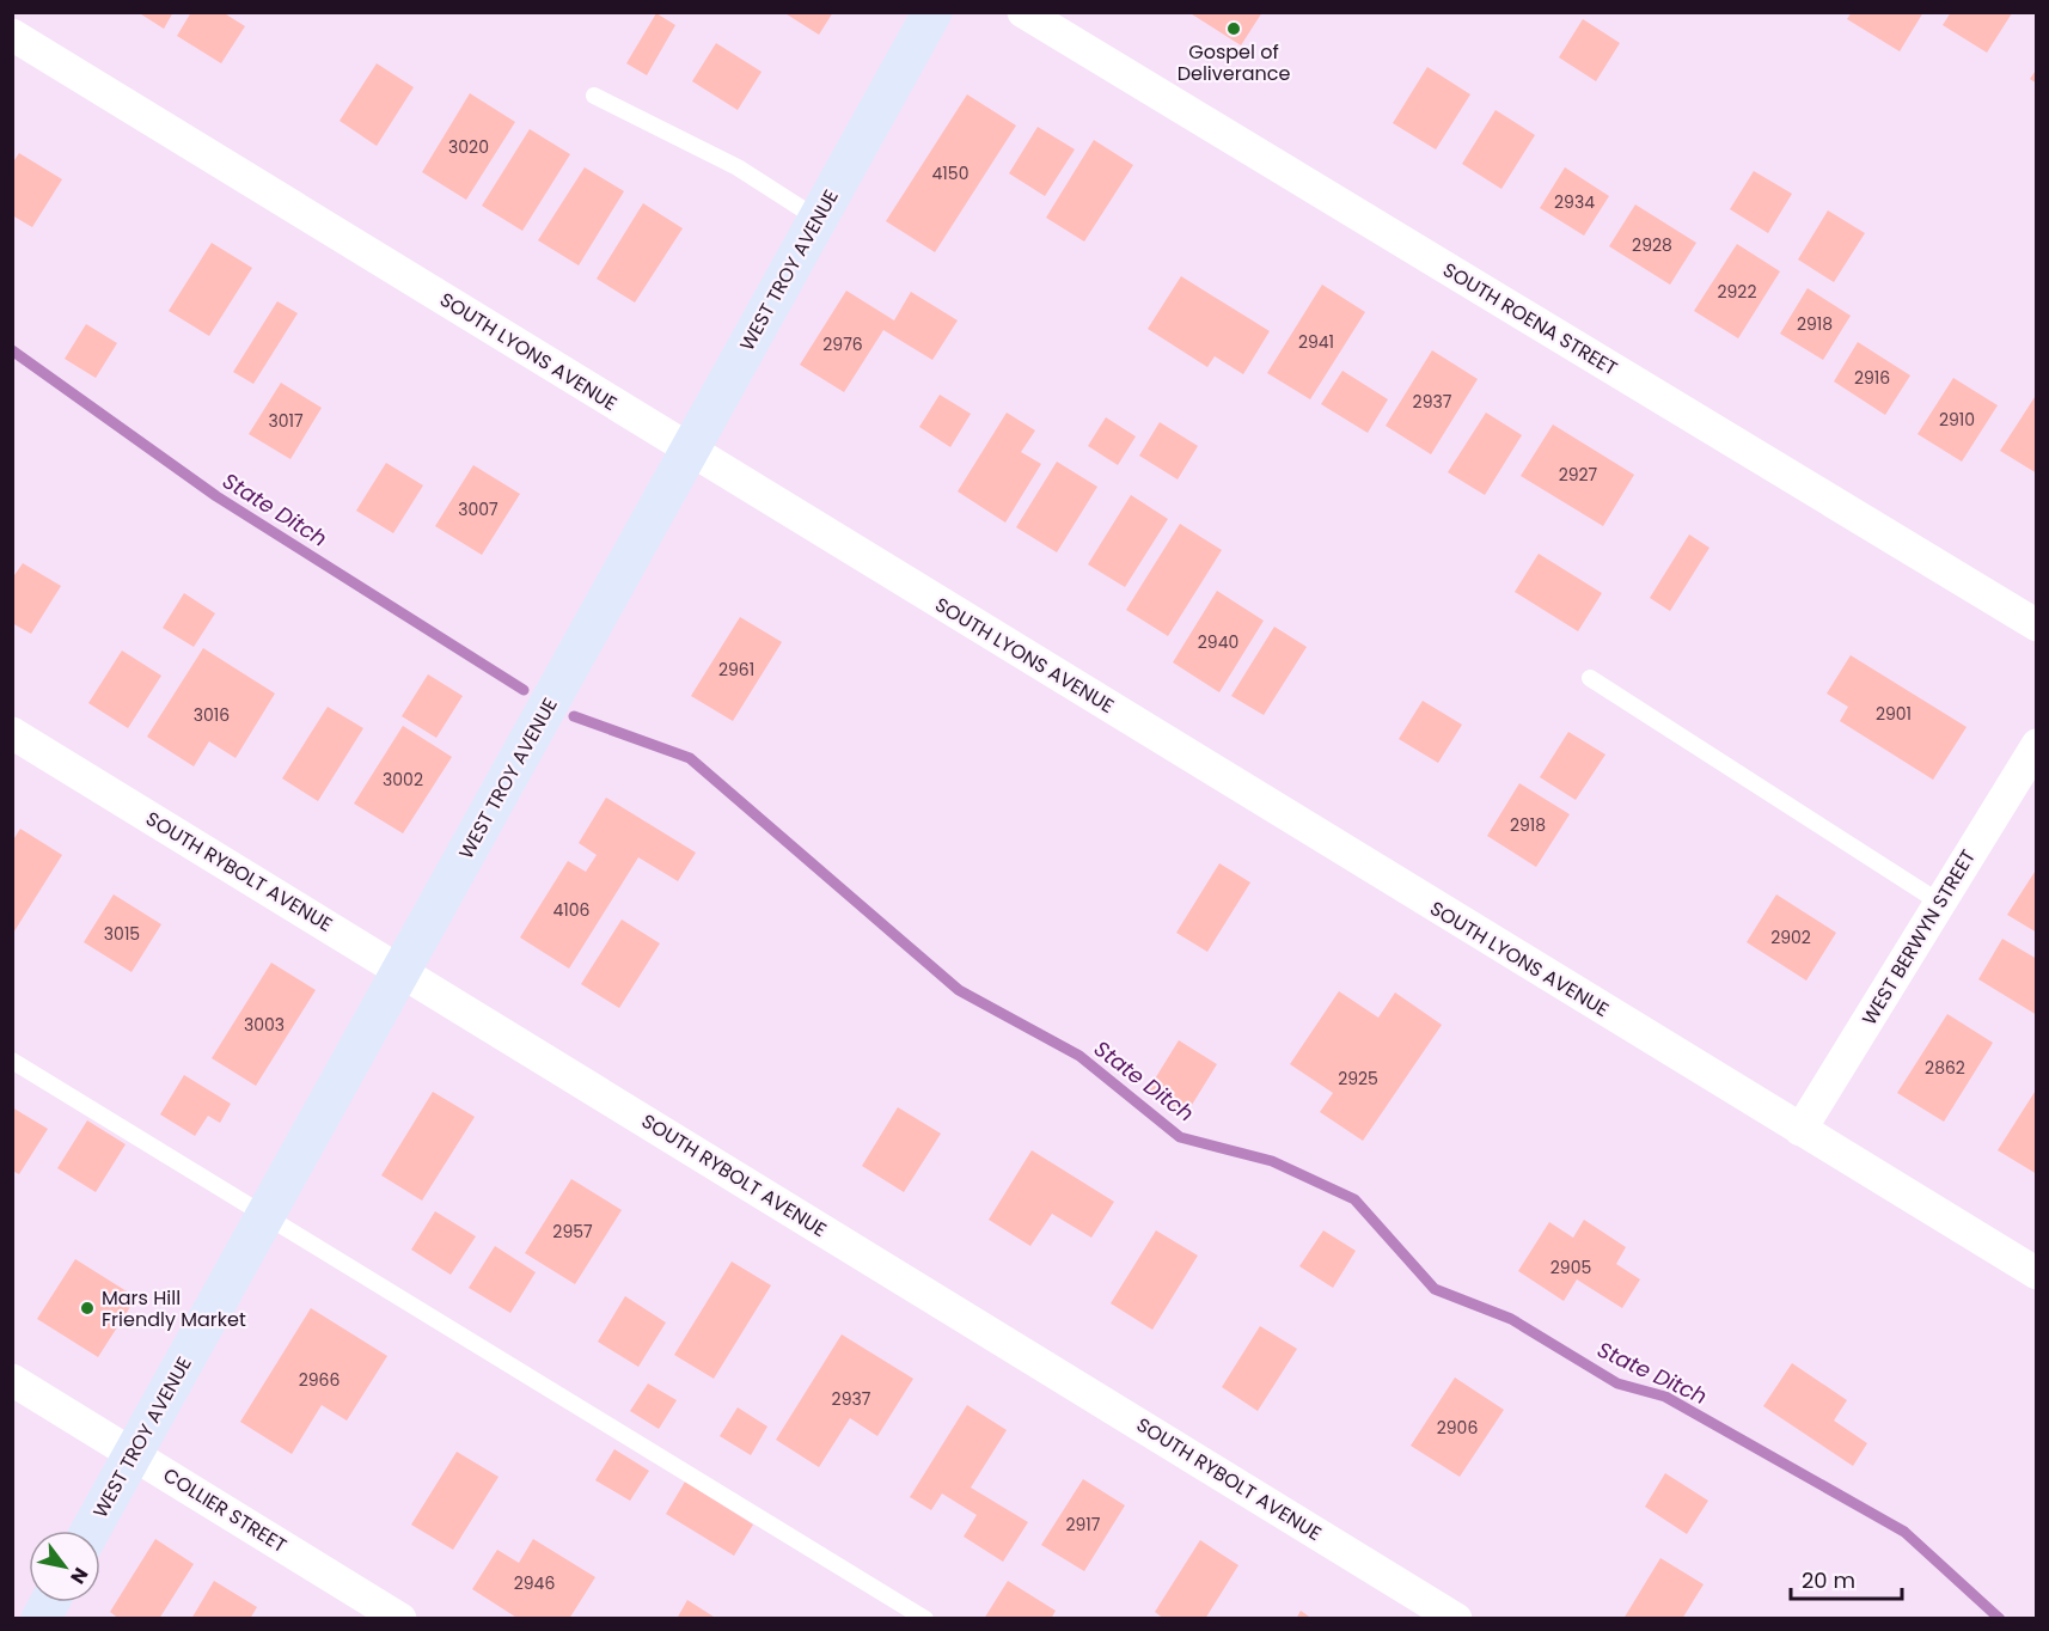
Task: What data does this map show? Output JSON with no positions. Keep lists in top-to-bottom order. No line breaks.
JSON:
{"streets":{"street":["WEST TROY AVENUE","SOUTH ROENA STREET","SOUTH LYONS AVENUE","SOUTH RYBOLT AVENUE","WEST BERWYN STREET","COLLIER STREET"]},"crossings":[["WEST TROY AVENUE","SOUTH LYONS AVENUE"],["WEST TROY AVENUE","SOUTH RYBOLT AVENUE"],["WEST TROY AVENUE","COLLIER STREET"],["SOUTH LYONS AVENUE","WEST BERWYN STREET"]],"water":["State Ditch"],"places":["Gospel of Deliverance","Mars Hill Friendly Market"],"house_numbers":["3020","4150","2934","2928","2922","2918","2941","2976","2916","2937","2910","3017","2927","3007","2940","2961","2901","3016","3002","2918","4106","3015","2902","3003","2862","2925","2957","2905","2966","2937","2906","2917","2946"],"scale_bar":"20 m","north":"bottom right"}
